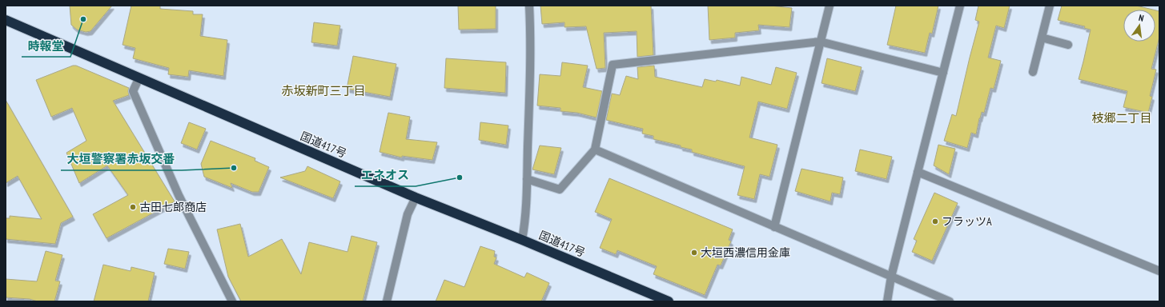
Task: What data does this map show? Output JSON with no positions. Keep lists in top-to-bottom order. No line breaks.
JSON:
{"streets":{"highway":["国道417号"]},"districts":["赤坂新町三丁目","枝郷二丁目"],"places":["時報堂","大垣警察署赤坂交番","エネオス","古田七郎商店","フラッツA","大垣西濃信用金庫"],"north":"top"}
